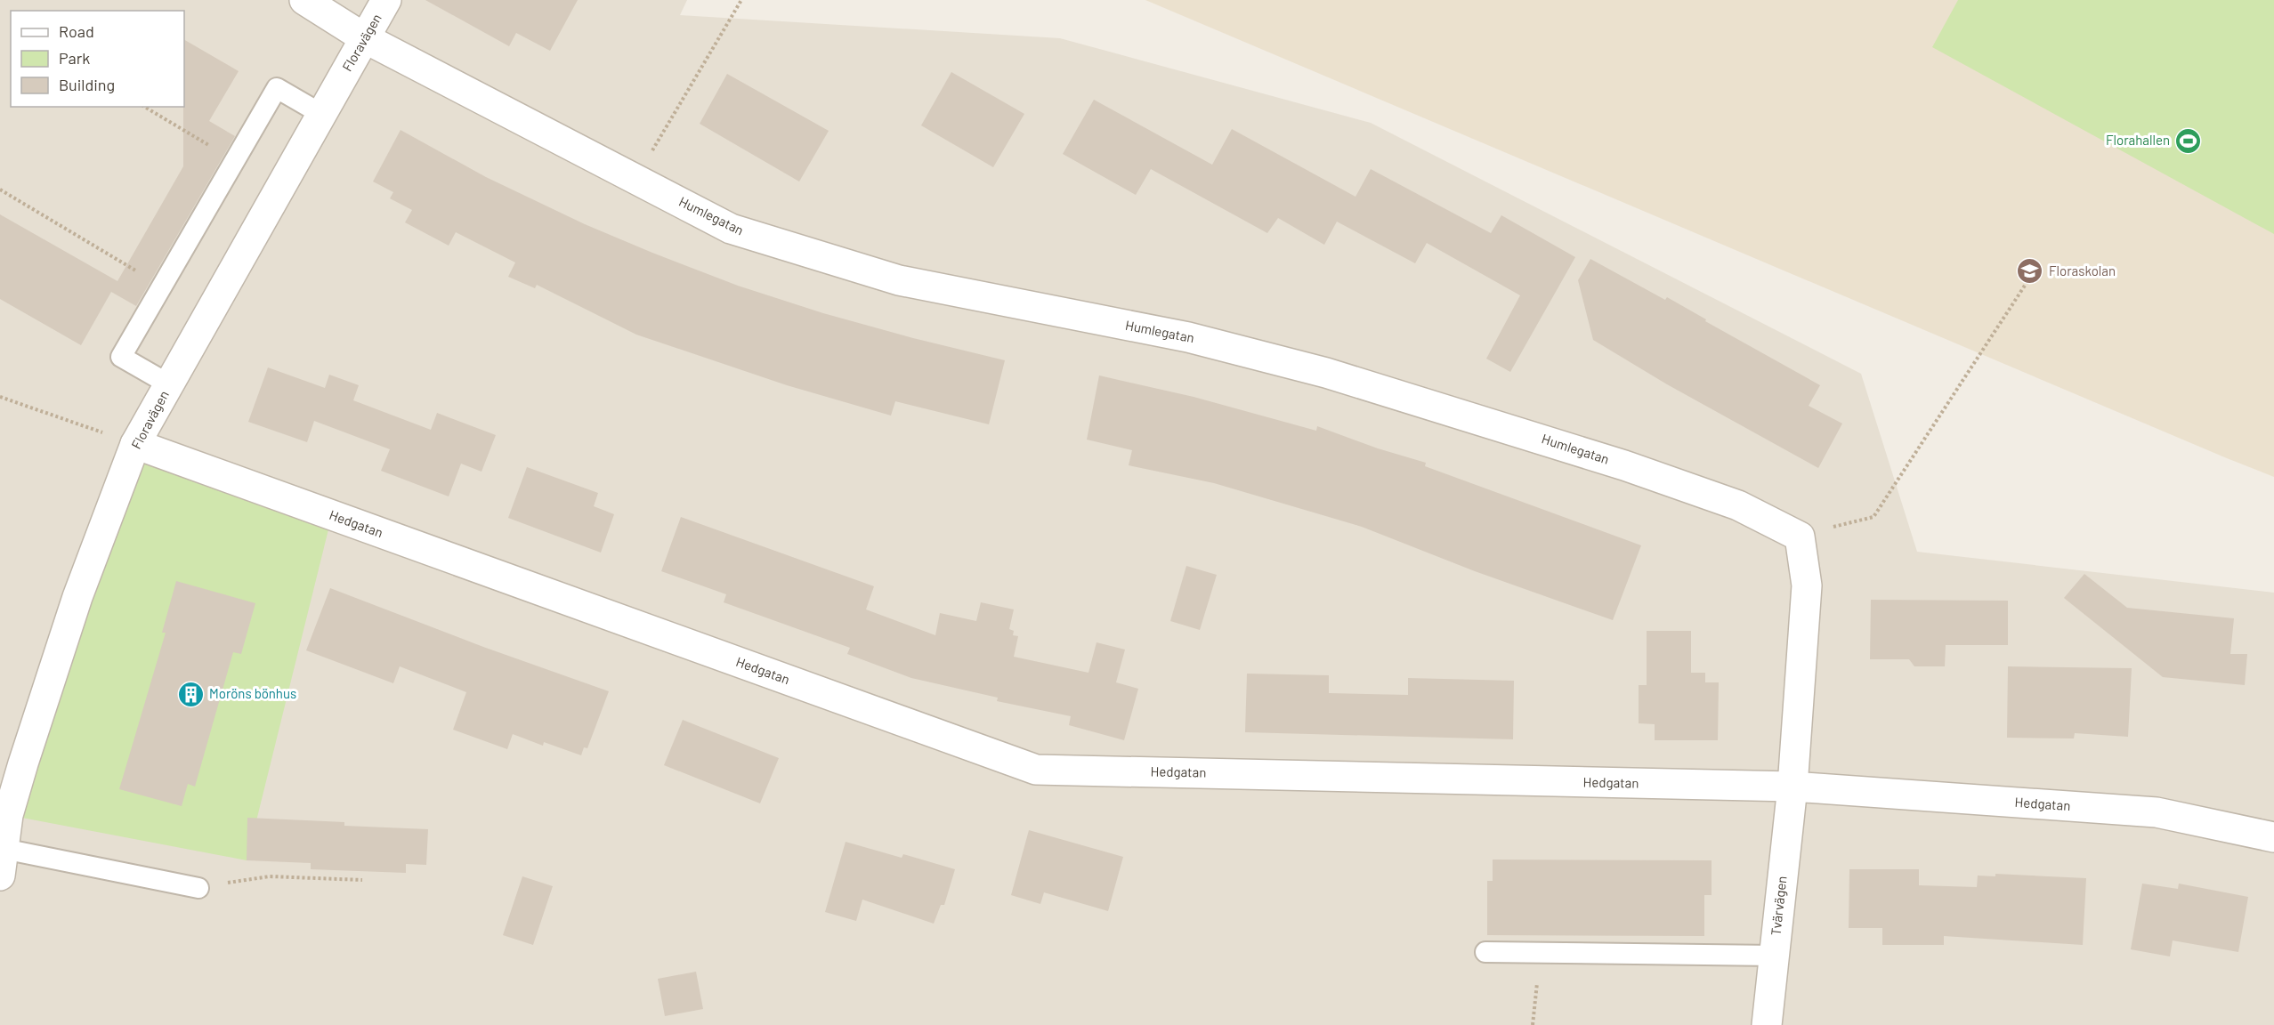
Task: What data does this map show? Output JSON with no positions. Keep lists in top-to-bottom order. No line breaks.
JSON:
{"streets":{"street":["Floravägen","Humlegatan","Hedgatan","Tvärvägen"]},"crossings":[["Floravägen","Humlegatan"],["Floravägen","Hedgatan"],["Hedgatan","Tvärvägen"]],"places":{"sports":["Florahallen"],"school or university":["Floraskolan"],"building":["Moröns bönhus"]},"legend":["Road","Park","Building"]}
